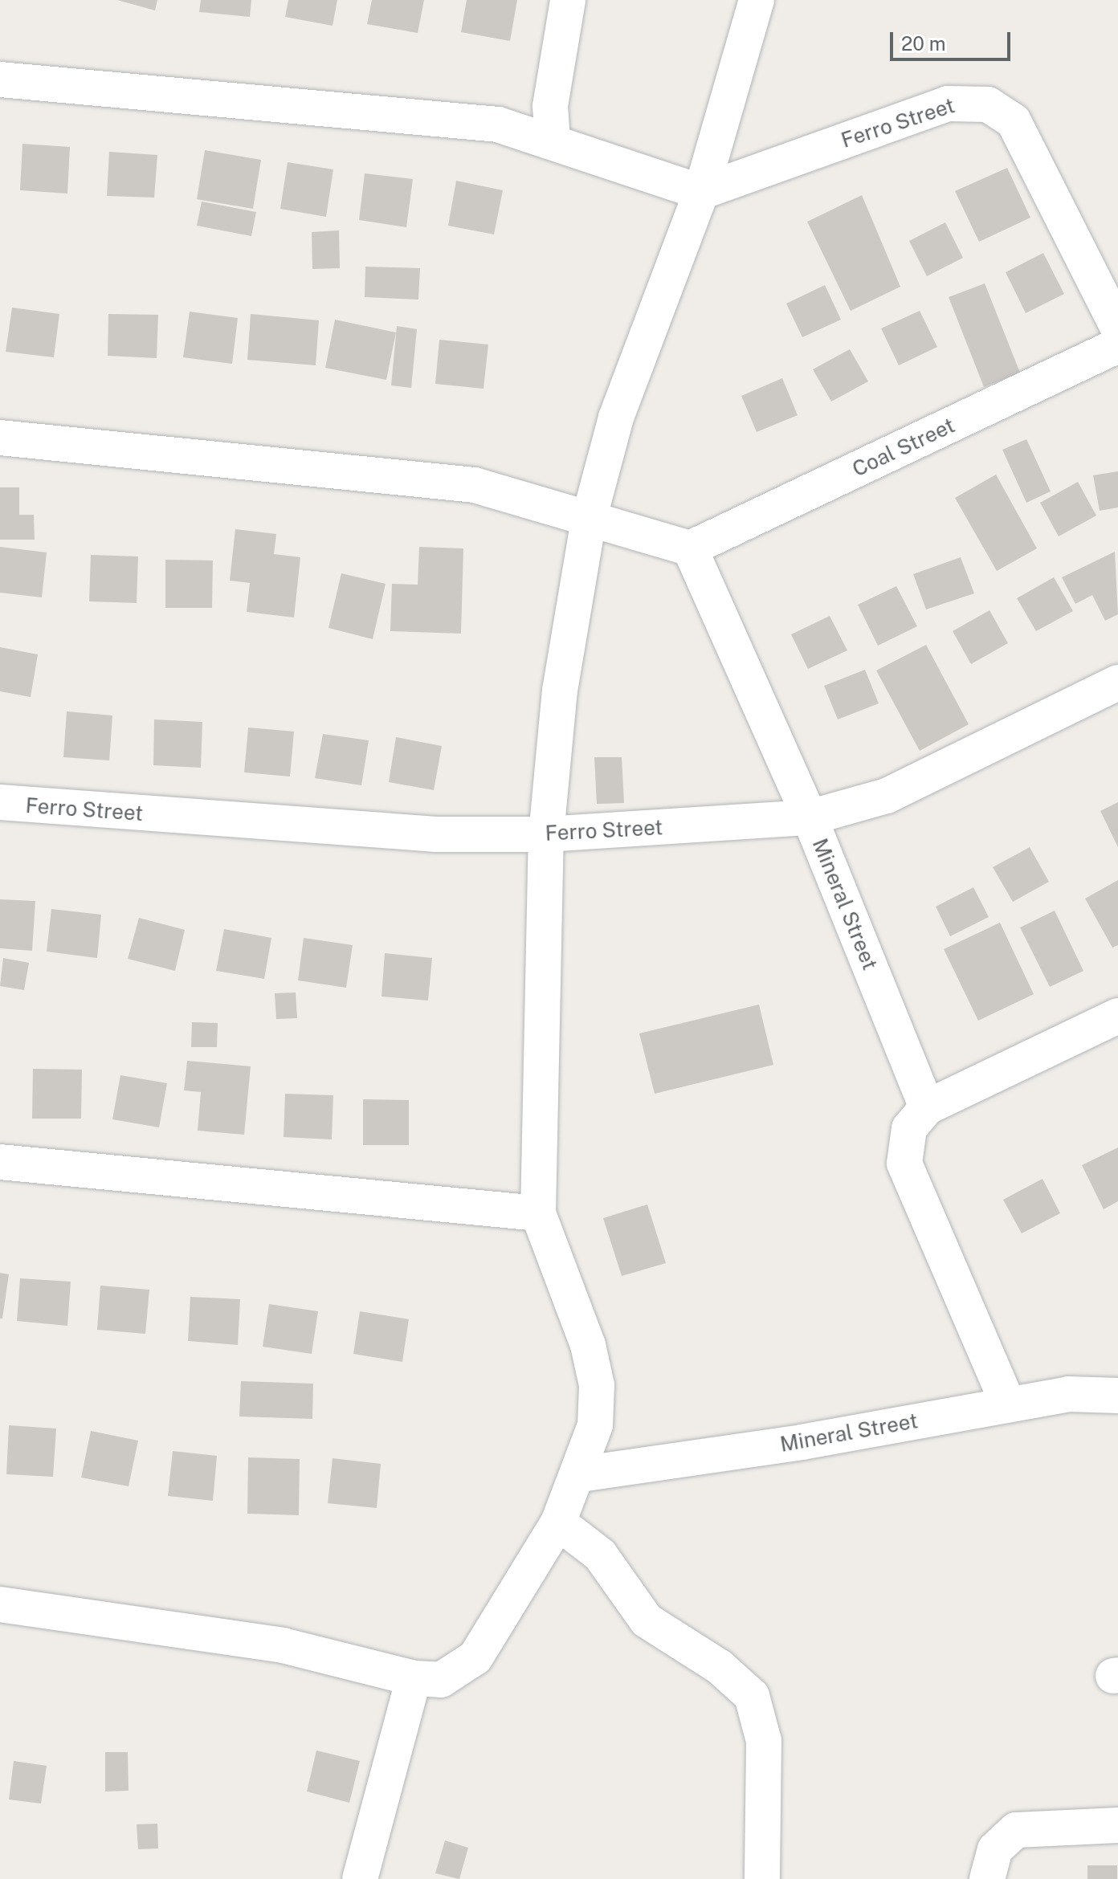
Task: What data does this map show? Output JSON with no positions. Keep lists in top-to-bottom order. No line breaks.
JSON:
{"streets":{"street":["Ferro Street","Coal Street","Mineral Street"]},"crossings":[["Ferro Street","Mineral Street"]],"scale_bar":"20 m"}
